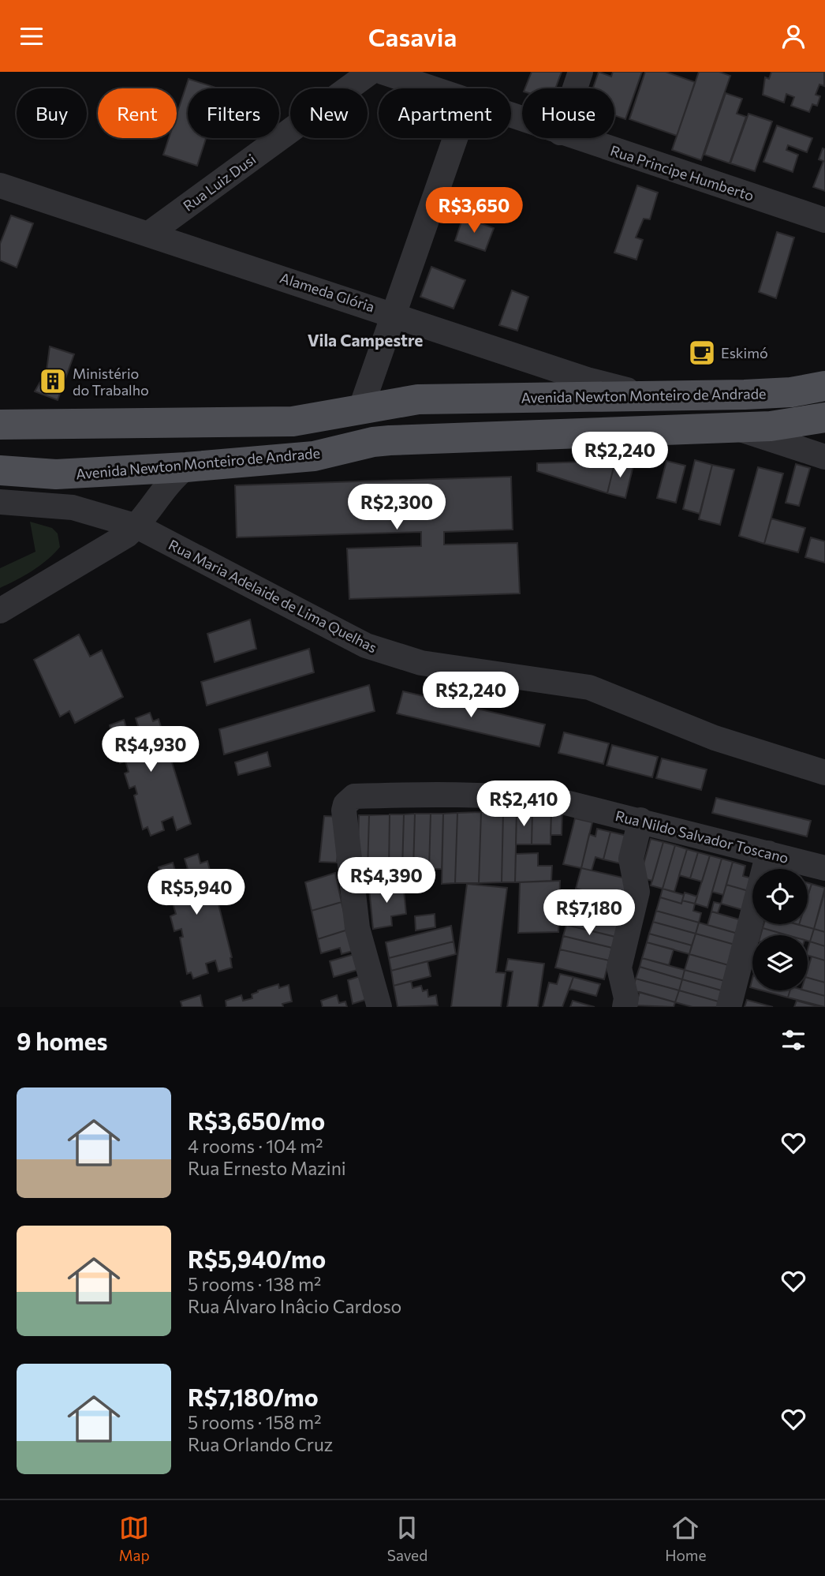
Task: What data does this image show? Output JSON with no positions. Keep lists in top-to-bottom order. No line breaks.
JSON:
{"streets":{"main road":["Avenida Newton Monteiro de Andrade"],"street":["Rua Principe Humberto","Rua Luiz Dusi","Alameda Glória","Rua Maria Adelaide de Lima Quelhas","Rua Nildo Salvador Toscano"]},"crossings":[["Rua Luiz Dusi","Alameda Glória"],["Alameda Glória","Avenida Newton Monteiro de Andrade"]],"districts":["Vila Campestre"],"places":{"cafe":["Eskimó"],"building":["Ministério do Trabalho"]},"page":{"header":"Casavia","chip":["Buy","Rent","Filters","New","Apartment","House"],"price":["R$3,650","R$2,240","R$2,300","R$2,240","R$4,930","R$2,410","R$4,390","R$5,940","R$7,180"],"heading":"9 homes","list":[{"name":"R$3,650/mo","note":"4 rooms · 104 m² · Rua Ernesto Mazini"},{"name":"R$5,940/mo","note":"5 rooms · 138 m² · Rua Álvaro Inâcio Cardoso"},{"name":"R$7,180/mo","note":"5 rooms · 158 m² · Rua Orlando Cruz"}],"tabs":["Map","Saved","Home"]}}
